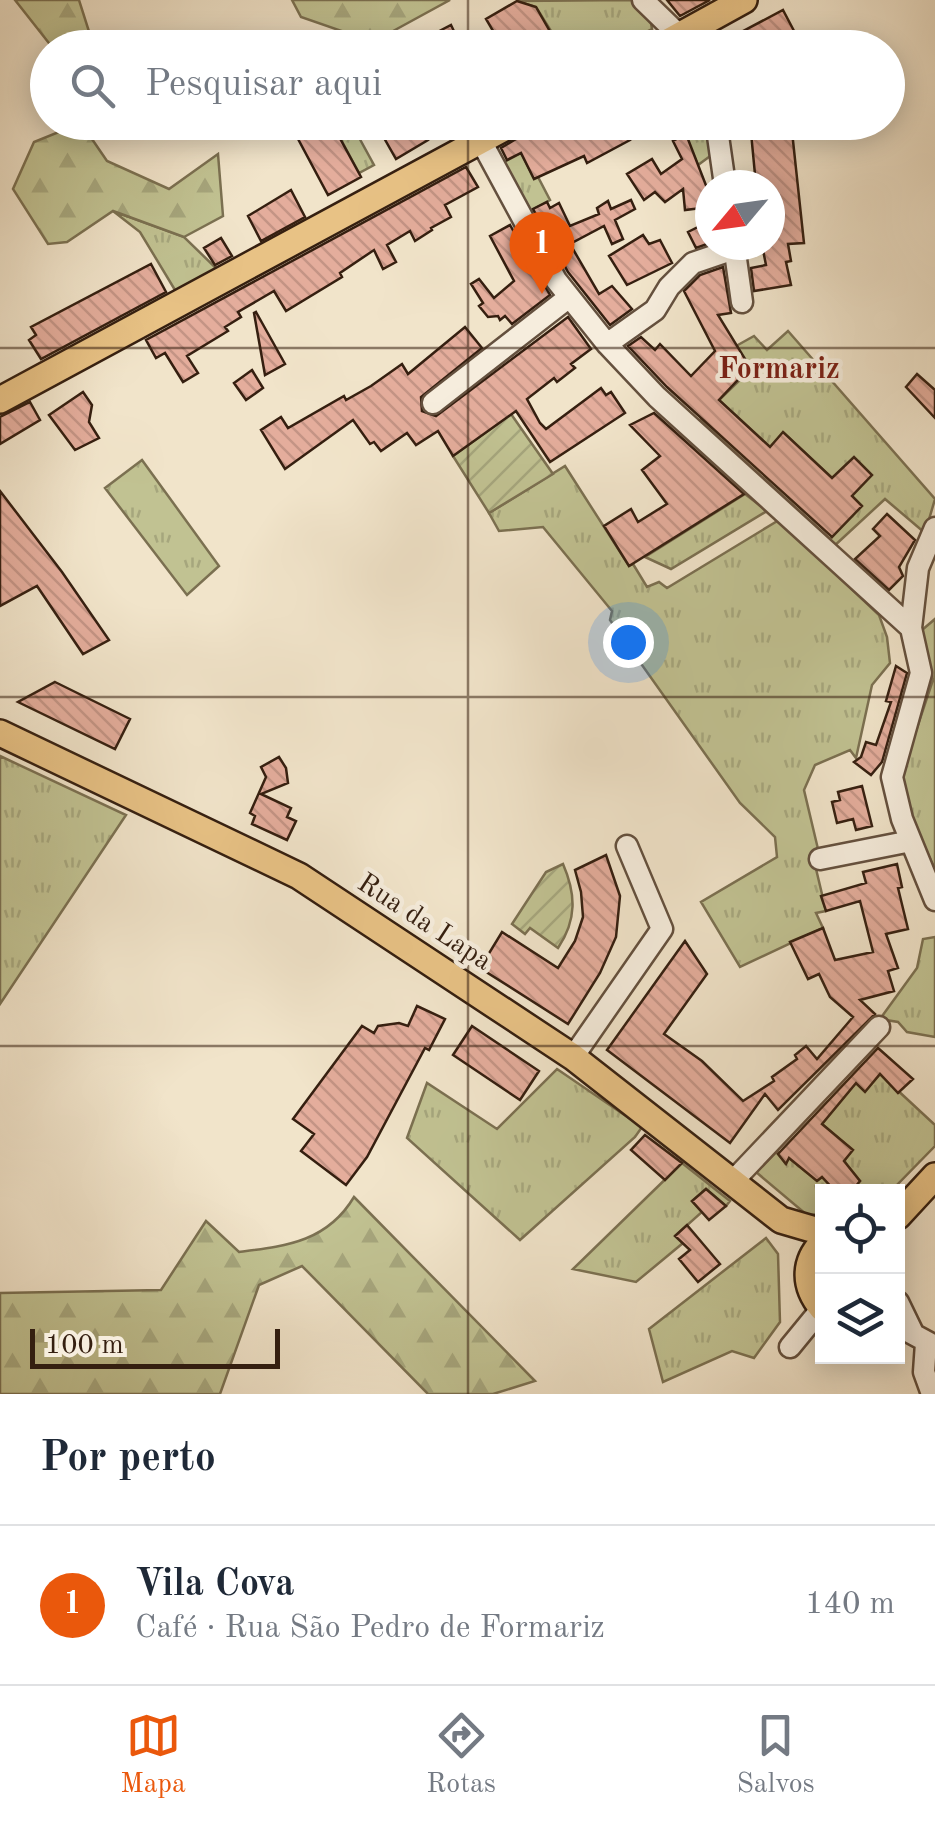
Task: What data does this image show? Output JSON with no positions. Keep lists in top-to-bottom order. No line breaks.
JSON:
{"streets":{"main road":["Rua da Lapa"]},"districts":["Formariz"],"scale_bar":"100 m","north":"bottom left","page":{"search":"Pesquisar aqui","pins":"1","scale":"100 m","heading":"Por perto","list":[{"mark":"1","name":"Vila Cova","note":"Café · Rua São Pedro de Formariz","value":"140 m"}],"nav":["Mapa","Rotas","Salvos"]}}
